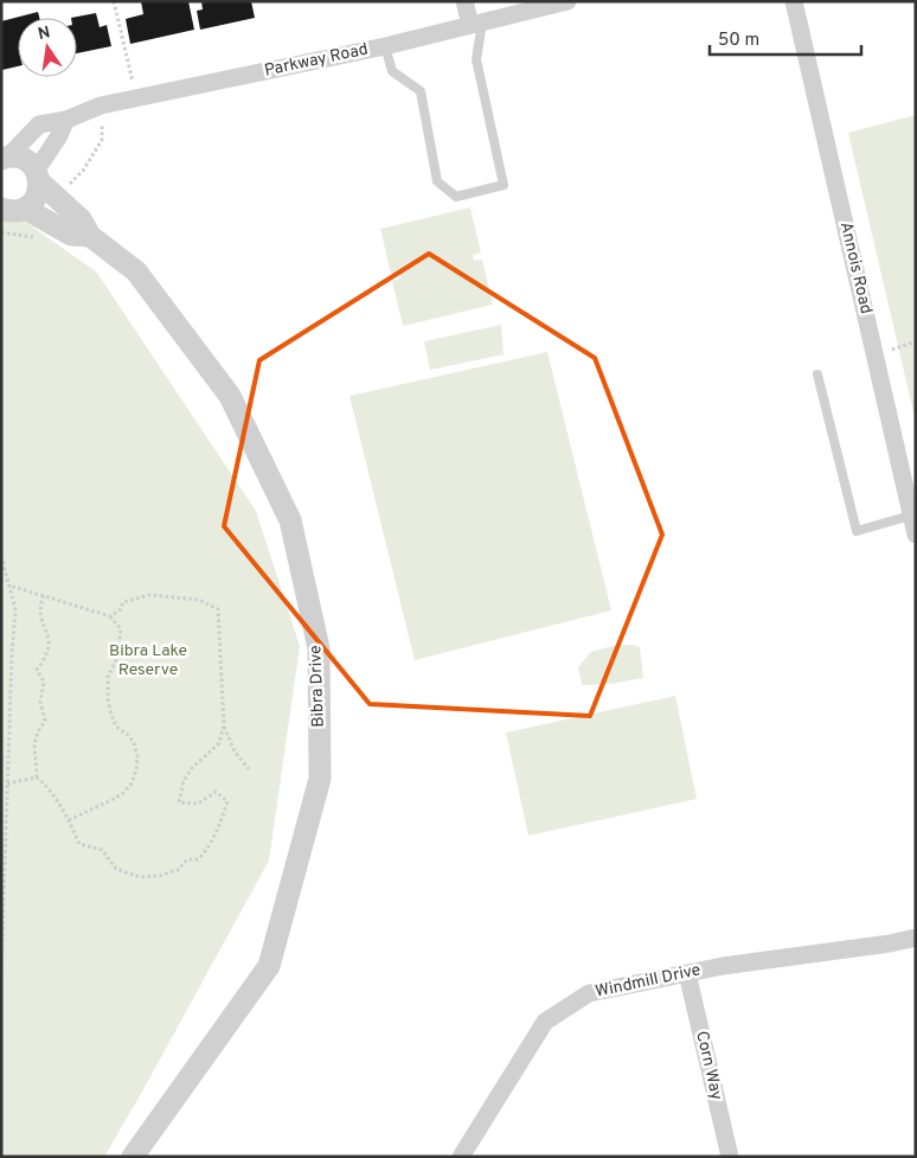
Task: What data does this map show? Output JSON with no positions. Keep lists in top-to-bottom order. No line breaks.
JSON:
{"streets":{"street":["Parkway Road","Annois Road","Bibra Drive","Windmill Drive","Corn Way"]},"crossings":[["Parkway Road","Bibra Drive"],["Windmill Drive","Corn Way"]],"parks":["Bibra Lake Reserve"],"scale_bar":"50 m","north":"top"}
